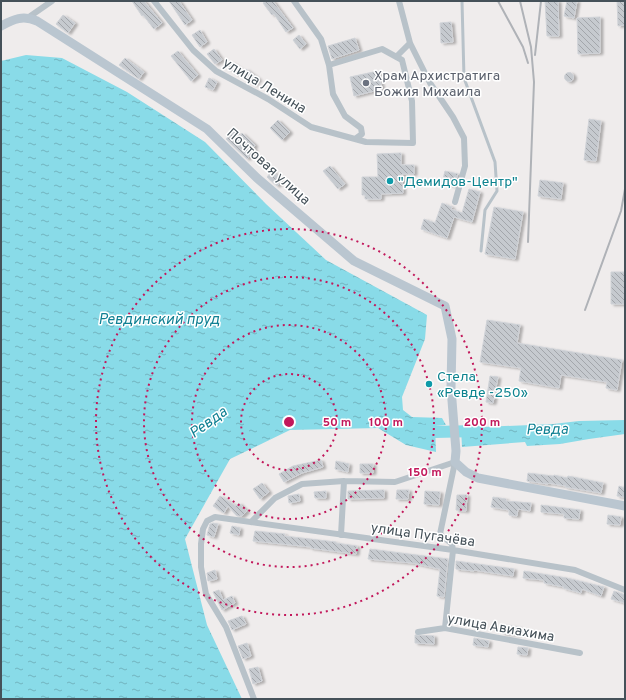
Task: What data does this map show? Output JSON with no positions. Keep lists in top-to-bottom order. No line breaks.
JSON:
{"streets":{"street":["улица Ленина","Почтовая улица","улица Пугачёва","улица Авиахима"]},"water":["Ревдинский пруд","Ревда"],"places":["Храм Архистратига Божия Михаила","\"Демидов-Центр\"","Стела «Ревде -250»"],"rings":["50 m","100 m","200 m","150 m"]}
